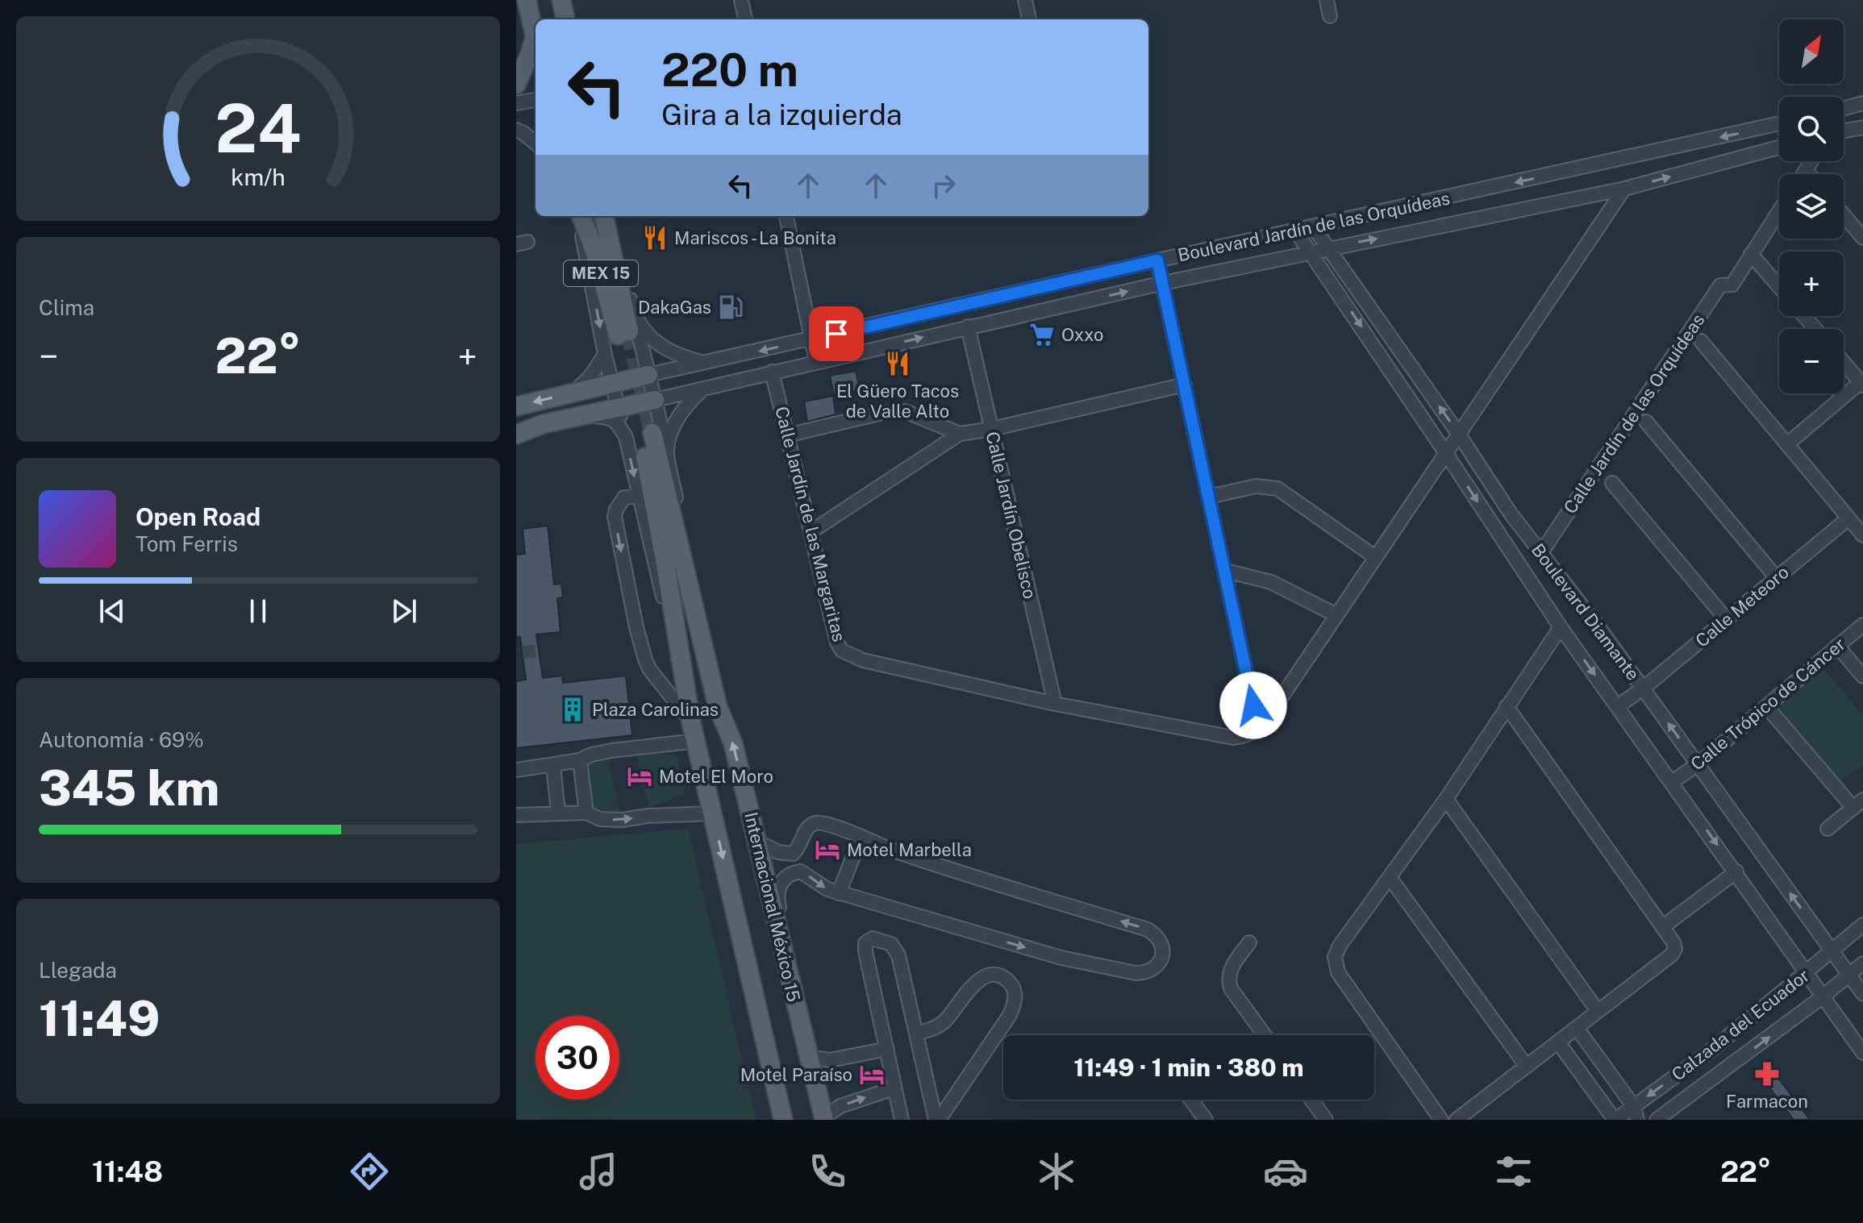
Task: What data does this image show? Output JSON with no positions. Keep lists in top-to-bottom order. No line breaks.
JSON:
{"streets":{"main road":["MEX 15","Internacional México 15"],"street":["Boulevard Jardín de las Orquídeas","Calle Jardín de las Orquídeas","Calle Jardín Obelisco","Calle Jardín de las Margaritas","Calle Meteoro","Boulevard Diamante","Calle Trópico de Cáncer","Calzada del Ecuador"]},"crossings":[["Boulevard Jardín de las Orquídeas","Calle Jardín Obelisco"],["Boulevard Jardín de las Orquídeas","Calle Jardín de las Margaritas"],["Boulevard Jardín de las Orquídeas","Boulevard Diamante"],["Calle Jardín de las Orquídeas","Boulevard Diamante"],["Calle Jardín Obelisco","Calle Jardín de las Margaritas"],["Calle Meteoro","Boulevard Diamante"],["Boulevard Diamante","Calle Trópico de Cáncer"],["Boulevard Diamante","Calzada del Ecuador"]],"places":{"restaurant":["Mariscos - La Bonita","El Güero Tacos de Valle Alto"],"fuel station":["DakaGas"],"supermarket":["Oxxo"],"building":["Plaza Carolinas"],"hotel":["Motel El Moro","Motel Marbella","Motel Paraíso"],"pharmacy":["Farmacon"]},"north":"top right","page":{"map_buttons":["+","−"],"turn":["220 m","Gira a la izquierda"],"tile":["Clima",["Autonomía · 69%","345 km"],["Llegada","11:49"]],"heat":["−","22°","+"],"song":["Open Road","Tom Ferris"],"limit":"30","trip":"11:49 · 1 min · 380 m","tabs":["11:48","22°"],"gauge":["24","km/h"]}}
